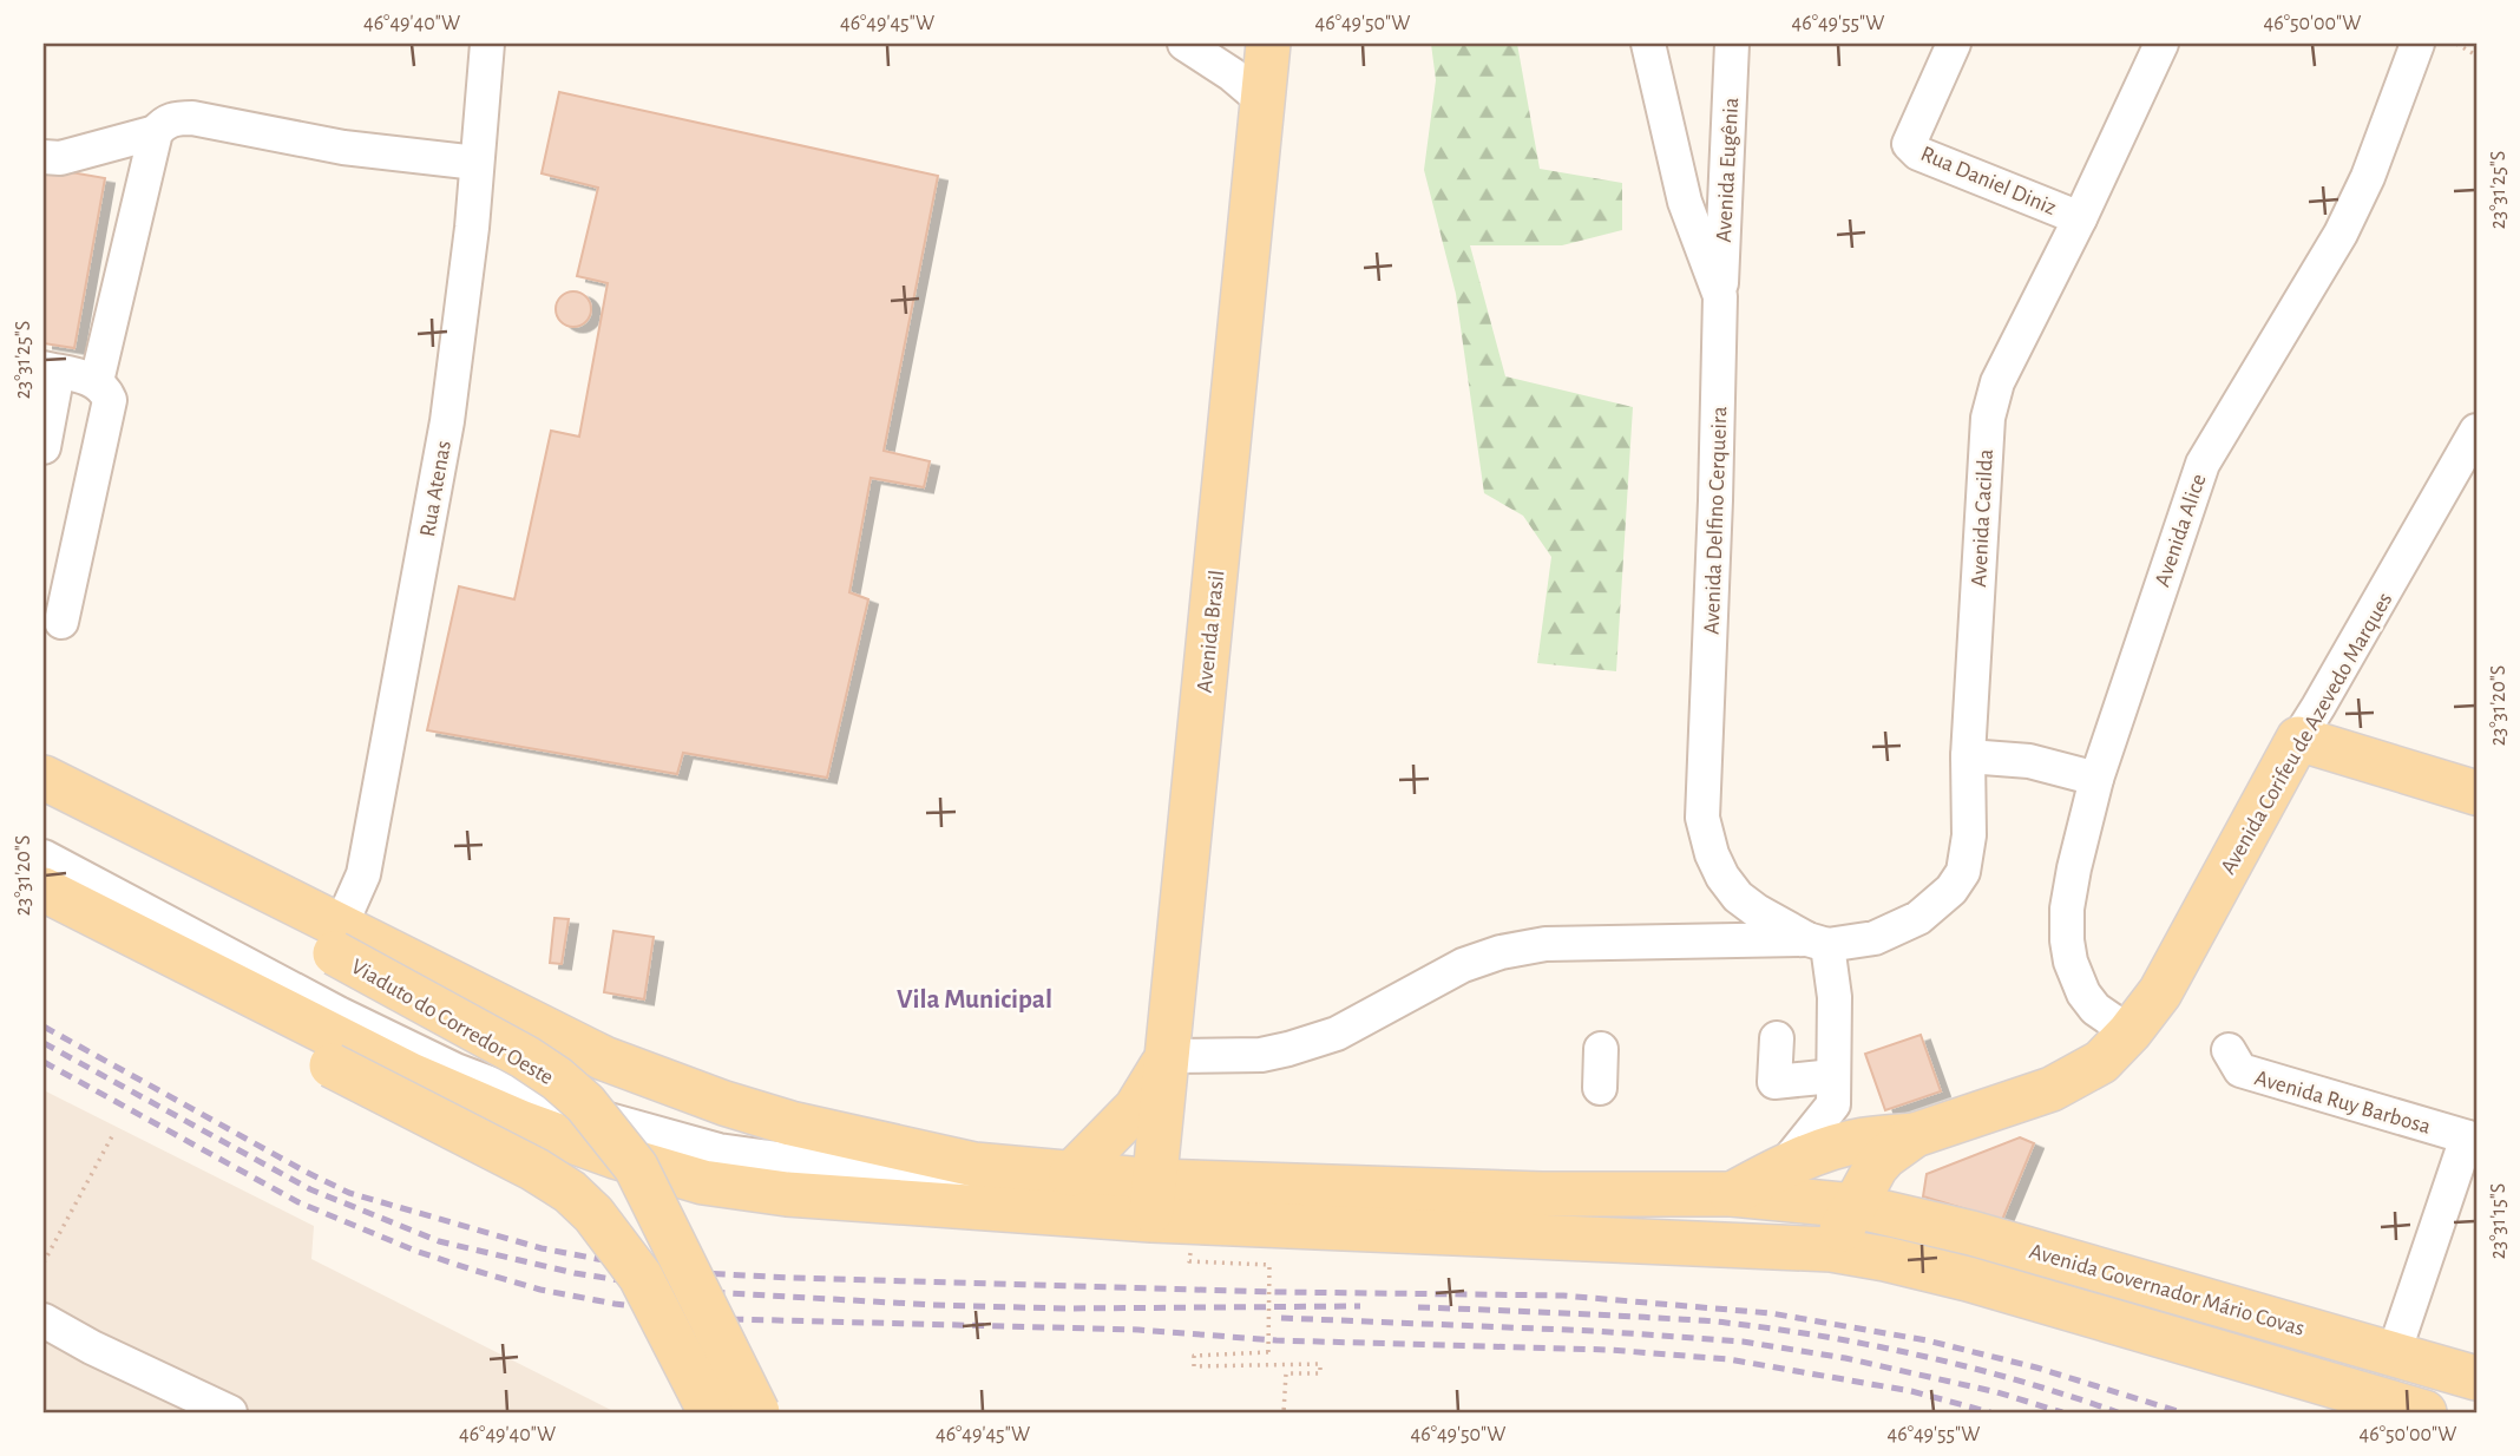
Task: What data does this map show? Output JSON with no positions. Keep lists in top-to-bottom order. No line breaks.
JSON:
{"streets":{"main road":["Avenida Brasil","Avenida Corifeu de Azevedo Marques","Viaduto do Corredor Oeste","Avenida Governador Mário Covas"],"street":["Avenida Eugênia","Rua Daniel Diniz","Rua Atenas","Avenida Cacilda","Avenida Delfino Cerqueira","Avenida Alice","Avenida Ruy Barbosa"]},"crossings":[["Avenida Eugênia","Avenida Delfino Cerqueira"],["Rua Daniel Diniz","Avenida Cacilda"],["Rua Atenas","Viaduto do Corredor Oeste"],["Avenida Cacilda","Avenida Delfino Cerqueira"],["Avenida Cacilda","Avenida Brasil"],["Avenida Alice","Avenida Corifeu de Azevedo Marques"],["Avenida Brasil","Avenida Governador Mário Covas"]],"districts":["Vila Municipal"],"coordinates":["46°49'40\"W","46°49'45\"W","46°49'50\"W","46°49'55\"W","46°50'00\"W","23°31'25\"S","23°31'20\"S","23°31'15\"S"]}
